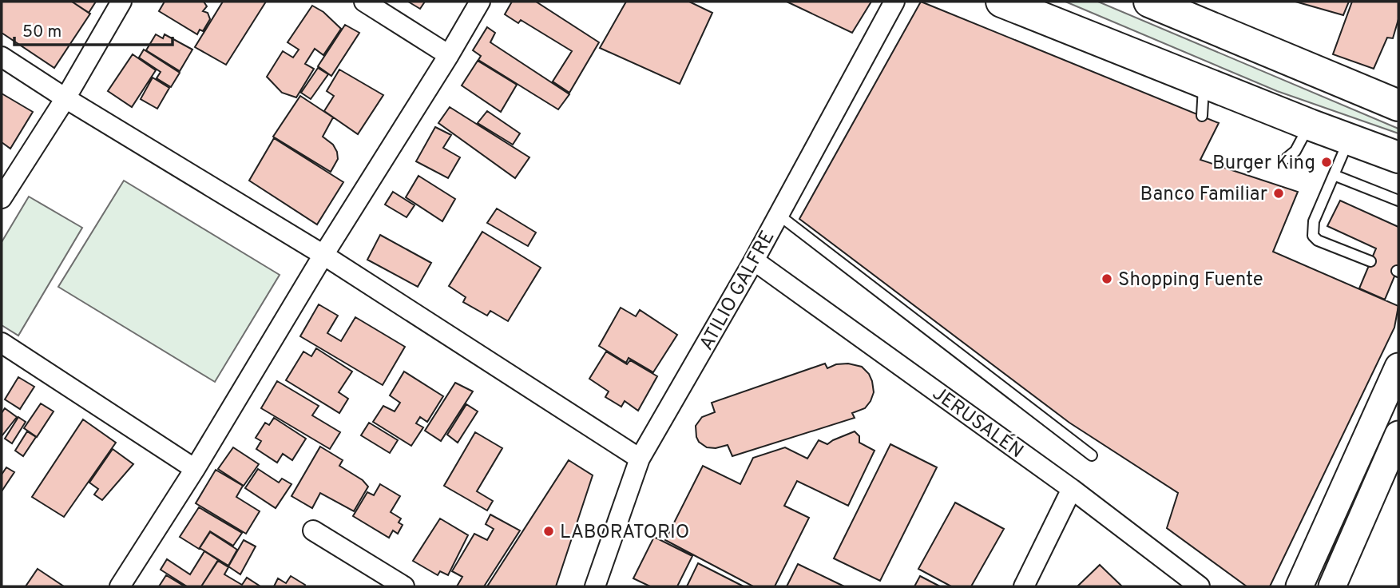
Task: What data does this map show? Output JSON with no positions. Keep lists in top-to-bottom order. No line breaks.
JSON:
{"streets":{"street":["ATILIO GALFRE","JERUSALÉN"]},"crossings":[["ATILIO GALFRE","JERUSALÉN"]],"places":["Burger King","Banco Familiar","Shopping Fuente","LABORATORIO"],"scale_bar":"50 m"}
